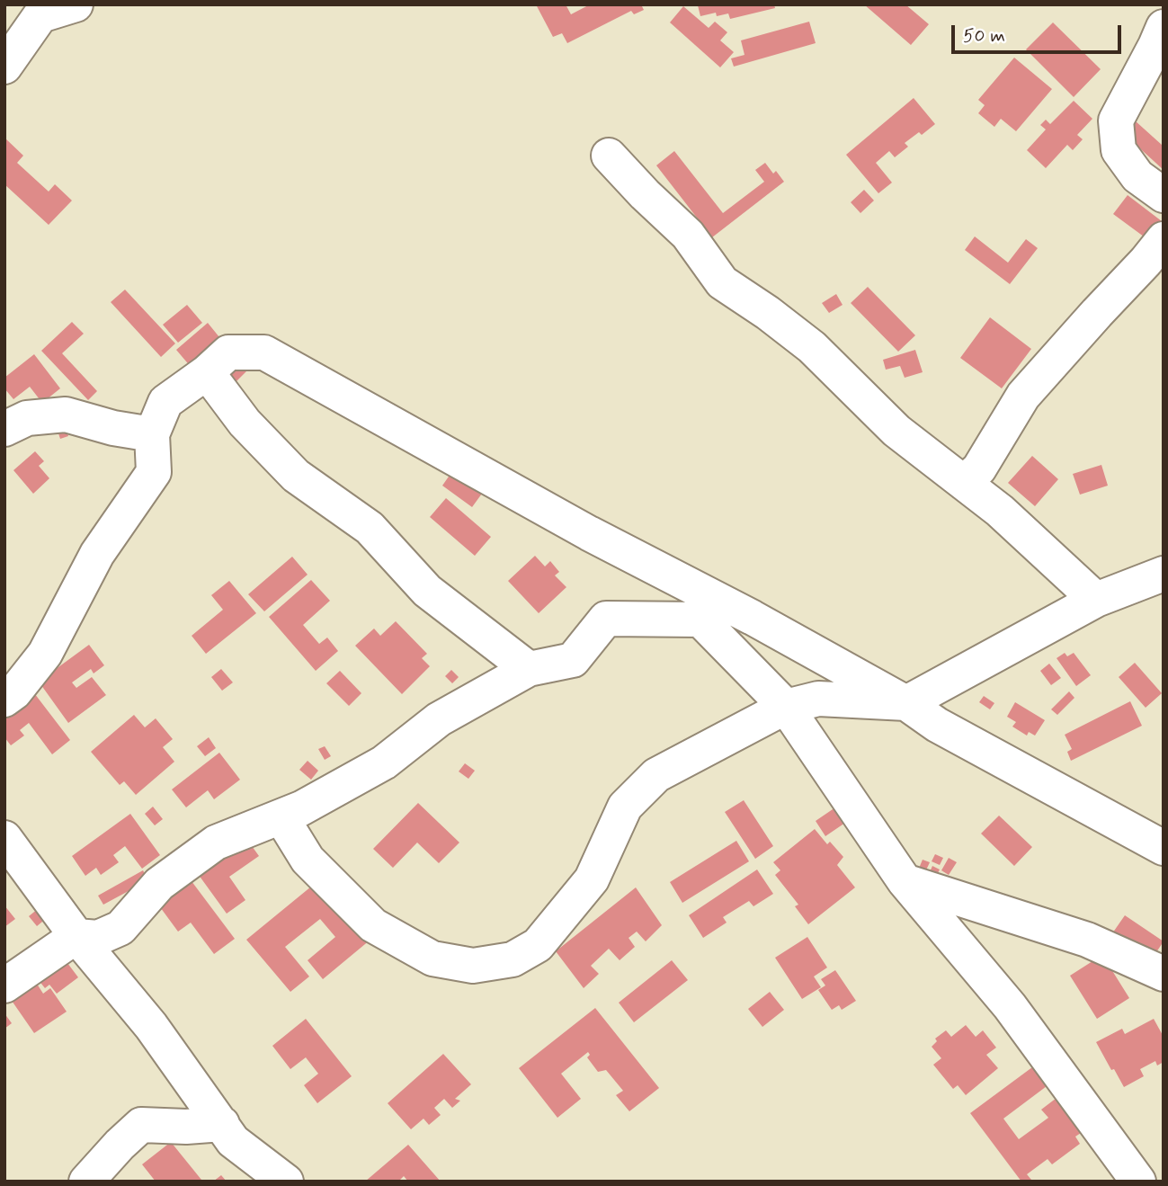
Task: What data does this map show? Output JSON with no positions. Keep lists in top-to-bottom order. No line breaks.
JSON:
{"scale_bar":"50 m"}
